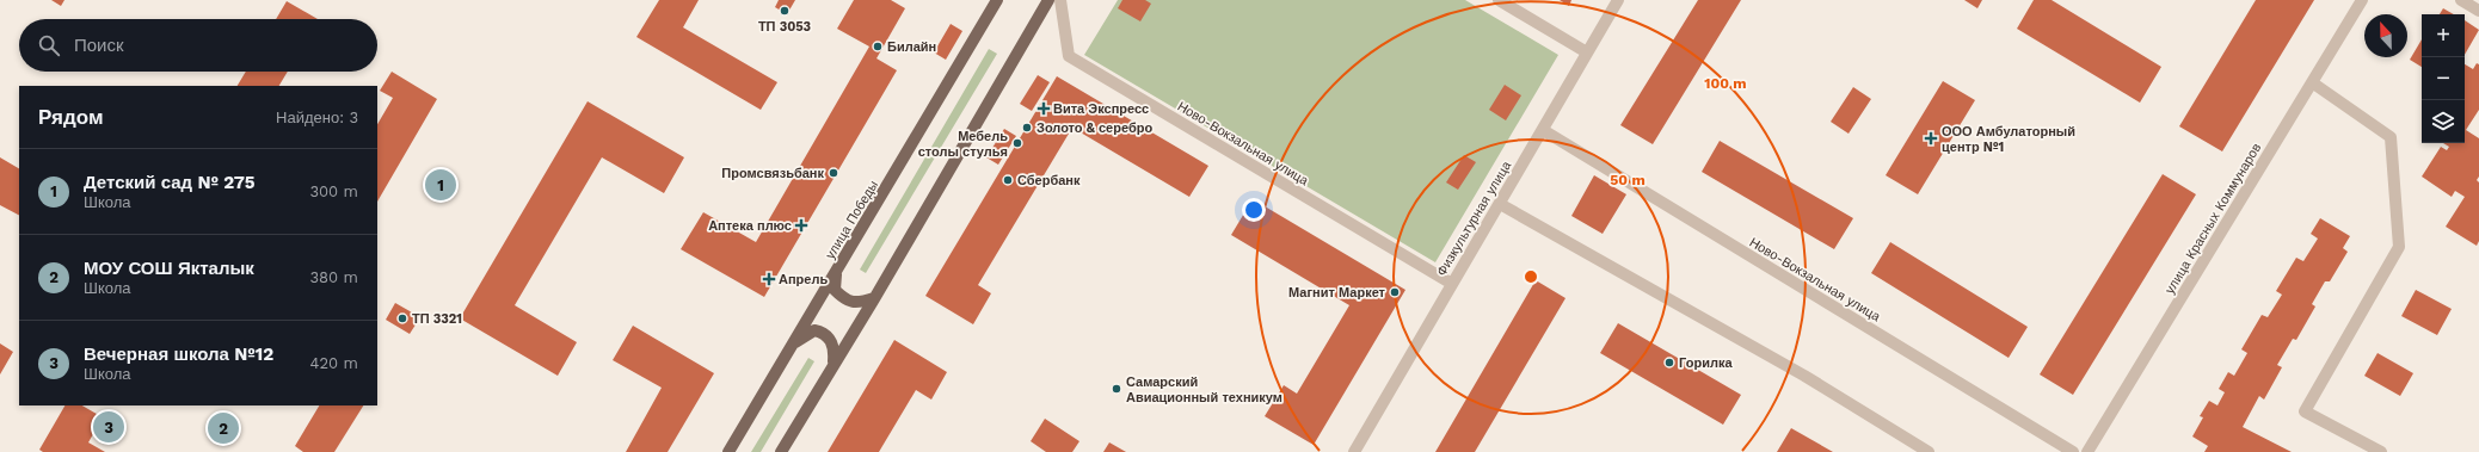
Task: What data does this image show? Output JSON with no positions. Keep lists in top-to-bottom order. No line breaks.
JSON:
{"streets":{"main road":["улица Победы"],"street":["Ново-Вокзальная улица","Физкультурная улица","улица Красных Коммунаров"]},"crossings":[["Ново-Вокзальная улица","Физкультурная улица"]],"places":{"other":["ТП 3053","Билайн","Золото & серебро","Мебель столы стулья","Промсвязьбанк","Сбербанк","Магнит Маркет","ТП 3321","Горилка","Самарский Авиационный техникум"],"health":["Вита Экспресс","ООО Амбулаторный центр №1","Аптека плюс","Апрель"]},"north":"top","page":{"map_buttons":["+","−"],"search":"Поиск","heading":["Рядом","Найдено: 3"],"list":[{"mark":"1","name":"Детский сад № 275","note":"Школа","value":"300 m"},{"mark":"2","name":"МОУ СОШ Якталык","note":"Школа","value":"380 m"},{"mark":"3","name":"Вечерная школа №12","note":"Школа","value":"420 m"}],"pins":["1","3","2"]},"rings":["100 m","50 m"]}
